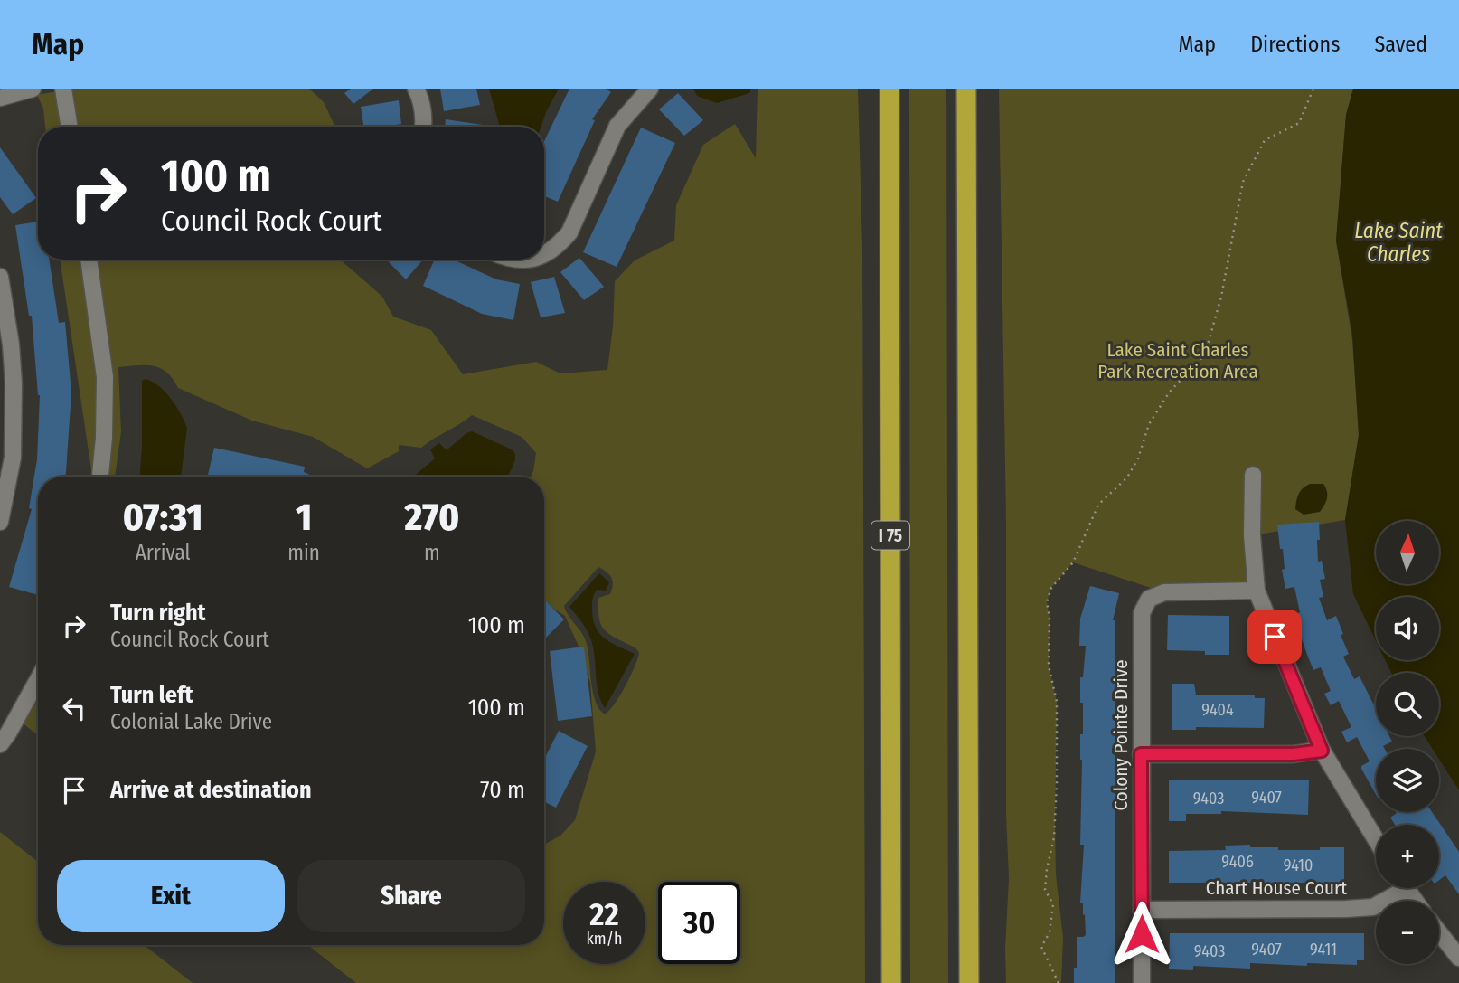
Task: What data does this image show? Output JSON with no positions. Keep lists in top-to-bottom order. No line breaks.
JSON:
{"streets":{"highway":["I 75"],"street":["Colony Pointe Drive","Chart House Court"]},"crossings":[["Colony Pointe Drive","Chart House Court"]],"water":["Lake Saint Charles"],"parks":["Lake Saint Charles Park Recreation Area"],"house_numbers":["9404","9407","9403","9406","9410","9407","9411","9403"],"north":"top","page":{"header":"Map","nav":["Map","Directions","Saved"],"turn":["100 m","Council Rock Court"],"eta":["07:31","Arrival","1","min","270","m"],"map_buttons":["+","−"],"list":[{"name":"Turn right","note":"Council Rock Court","value":"100 m"},{"name":"Turn left","note":"Colonial Lake Drive","value":"100 m"},{"name":"Arrive at destination","value":"70 m"}],"buttons":["Exit","Share"],"speed":"22 km/h","limit":"30"}}
